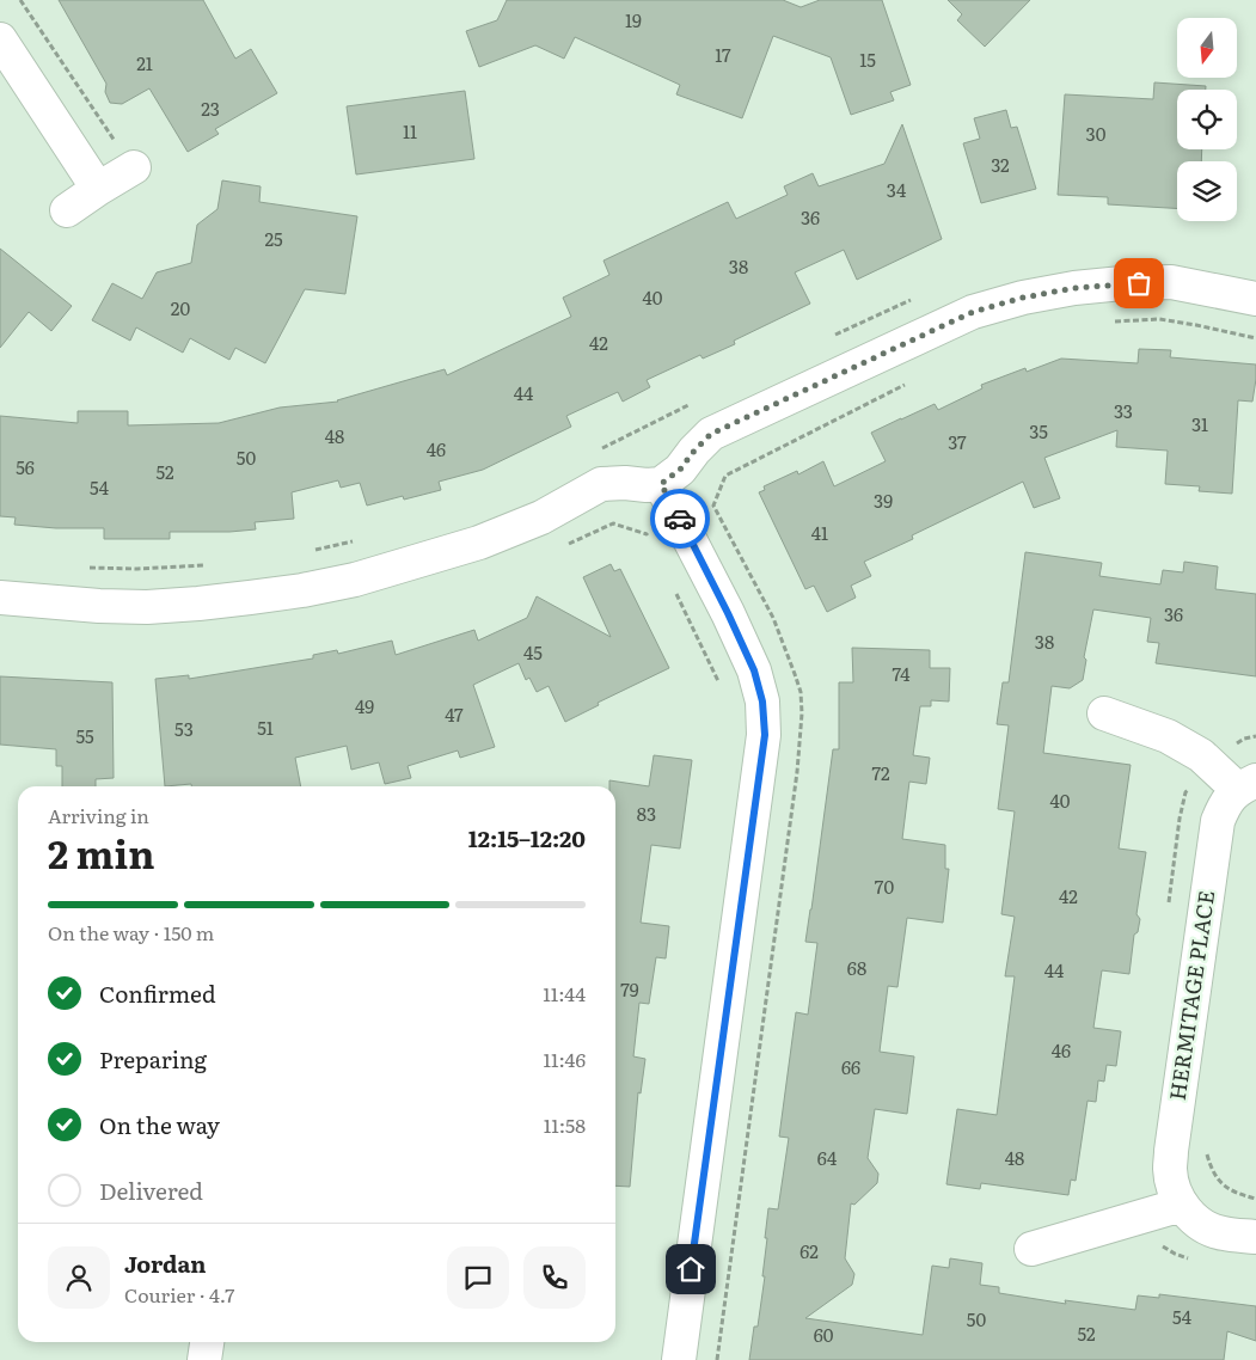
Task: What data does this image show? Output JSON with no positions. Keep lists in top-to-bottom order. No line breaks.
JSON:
{"streets":{"street":["HERMITAGE PLACE"]},"house_numbers":["19","17","15","21","23","11","30","32","34","36","25","38","40","20","42","44","33","31","35","48","37","46","50","56","52","54","39","41","36","38","45","74","49","47","51","53","55","72","40","83","70","42","68","44","79","46","66","64","48","62","54","50","52","60"],"north":"bottom","page":{"heading":["2 min","Arriving in","12:15–12:20"],"panel":["Jordan","Courier · 4.7"],"bar":"On the way · 150 m","list":[["Confirmed","11:44"],["Preparing","11:46"],["On the way","11:58"],"Delivered"]}}
